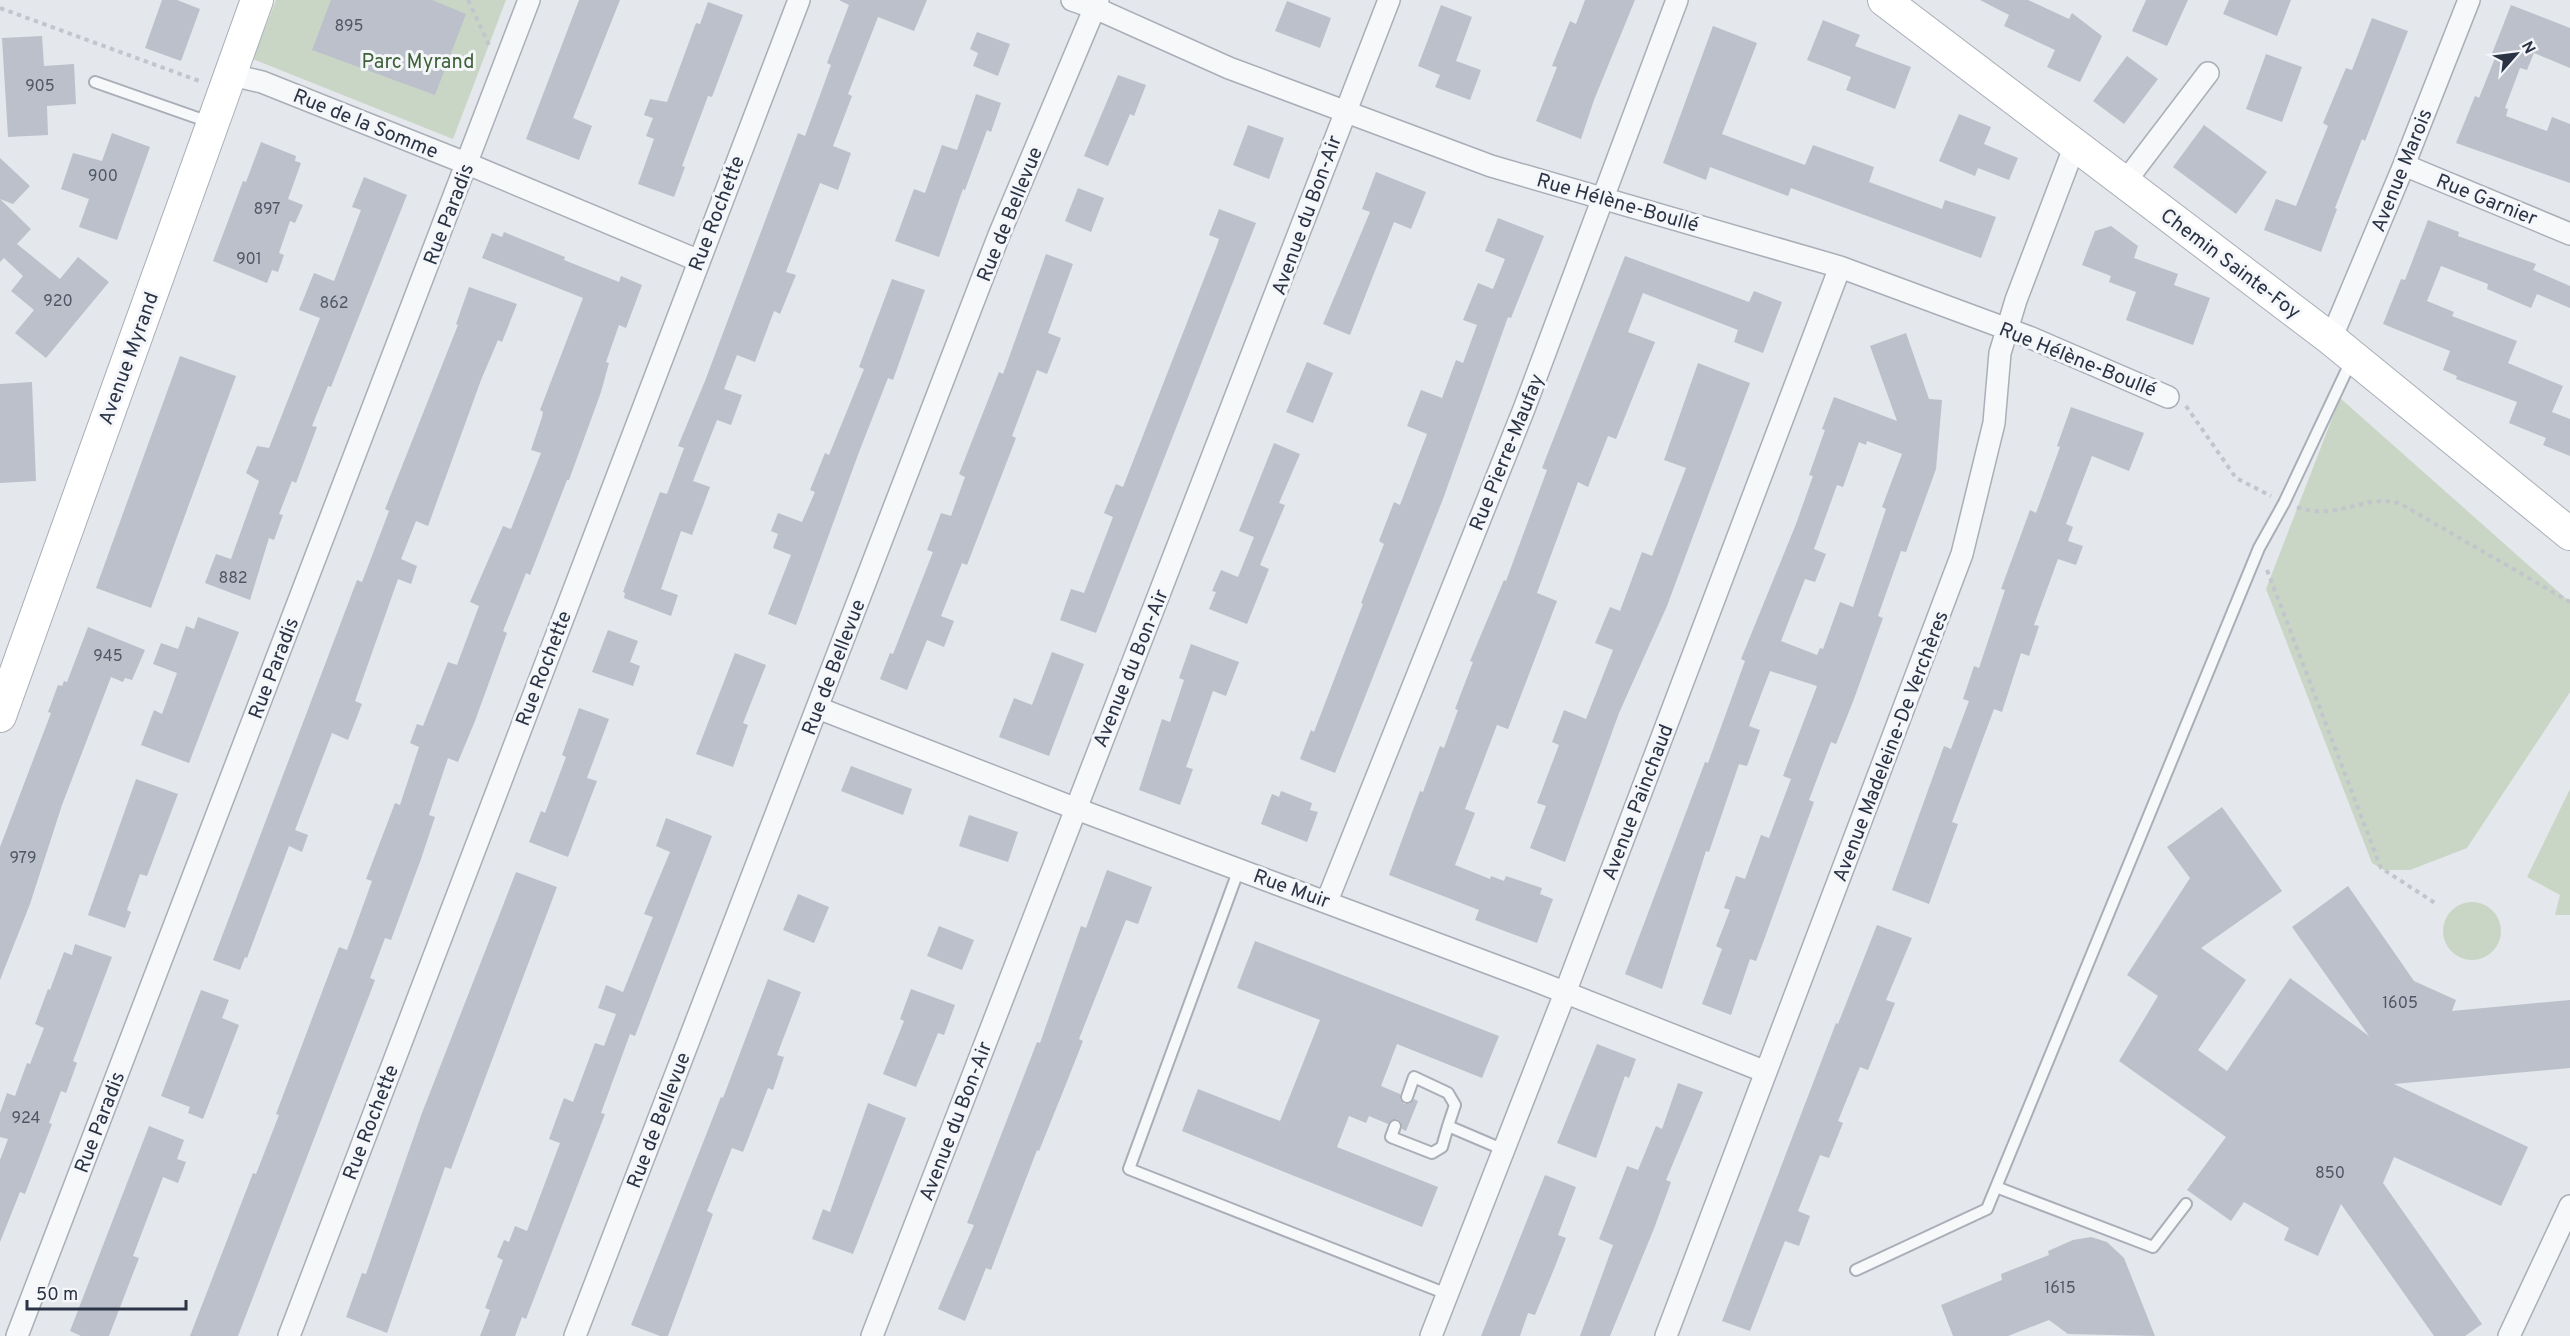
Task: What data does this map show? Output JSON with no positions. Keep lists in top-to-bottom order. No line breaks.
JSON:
{"streets":{"main road":["Chemin Sainte-Foy","Avenue Myrand"],"street":["Rue de la Somme","Avenue Marois","Rue Garnier","Rue Hélène-Boullé","Rue Rochette","Rue Paradis","Rue de Bellevue","Avenue du Bon-Air","Rue Pierre-Maufay","Avenue Madeleine-De Verchères","Avenue Painchaud","Rue Muir"]},"crossings":[["Rue de la Somme","Rue Rochette"],["Rue de la Somme","Rue Paradis"],["Rue de la Somme","Avenue Myrand"],["Avenue Marois","Rue Garnier"],["Avenue Marois","Chemin Sainte-Foy"],["Rue Hélène-Boullé","Rue de Bellevue"],["Rue Hélène-Boullé","Avenue du Bon-Air"],["Rue Hélène-Boullé","Rue Pierre-Maufay"],["Rue Hélène-Boullé","Avenue Madeleine-De Verchères"],["Rue Hélène-Boullé","Avenue Painchaud"],["Rue de Bellevue","Rue Muir"],["Avenue du Bon-Air","Rue Muir"],["Chemin Sainte-Foy","Avenue Madeleine-De Verchères"],["Rue Pierre-Maufay","Rue Muir"],["Avenue Madeleine-De Verchères","Rue Muir"],["Avenue Painchaud","Rue Muir"]],"parks":["Parc Myrand"],"house_numbers":["895","905","900","897","901","920","862","882","945","979","1605","924","850","1615"],"scale_bar":"50 m","north":"top right"}
